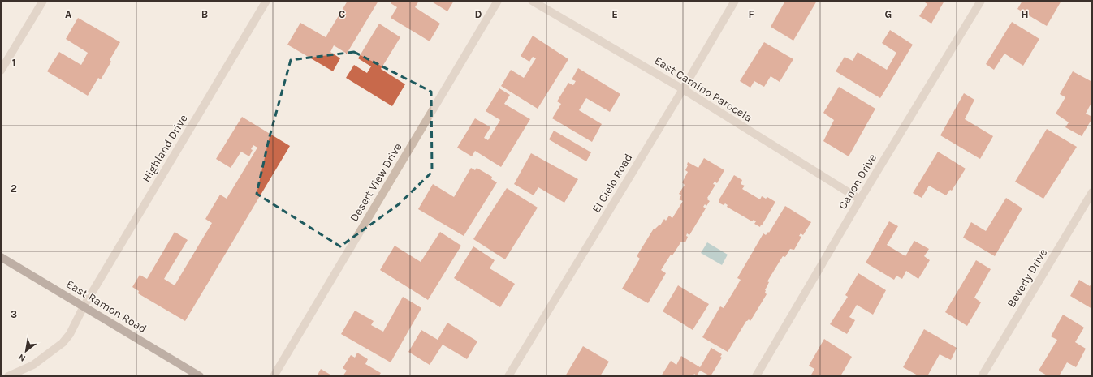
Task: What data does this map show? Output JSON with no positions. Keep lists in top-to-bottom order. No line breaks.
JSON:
{"streets":{"main road":["East Ramon Road"],"street":["East Camino Parocela","Highland Drive","Canon Drive","Desert View Drive","El Cielo Road","Beverly Drive"]},"crossings":[["East Camino Parocela","Canon Drive"],["East Camino Parocela","El Cielo Road"],["Highland Drive","East Ramon Road"]],"north":"bottom left","grid":{"columns":["A","B","C","D","E","F","G","H"],"rows":["1","2","3"]}}
